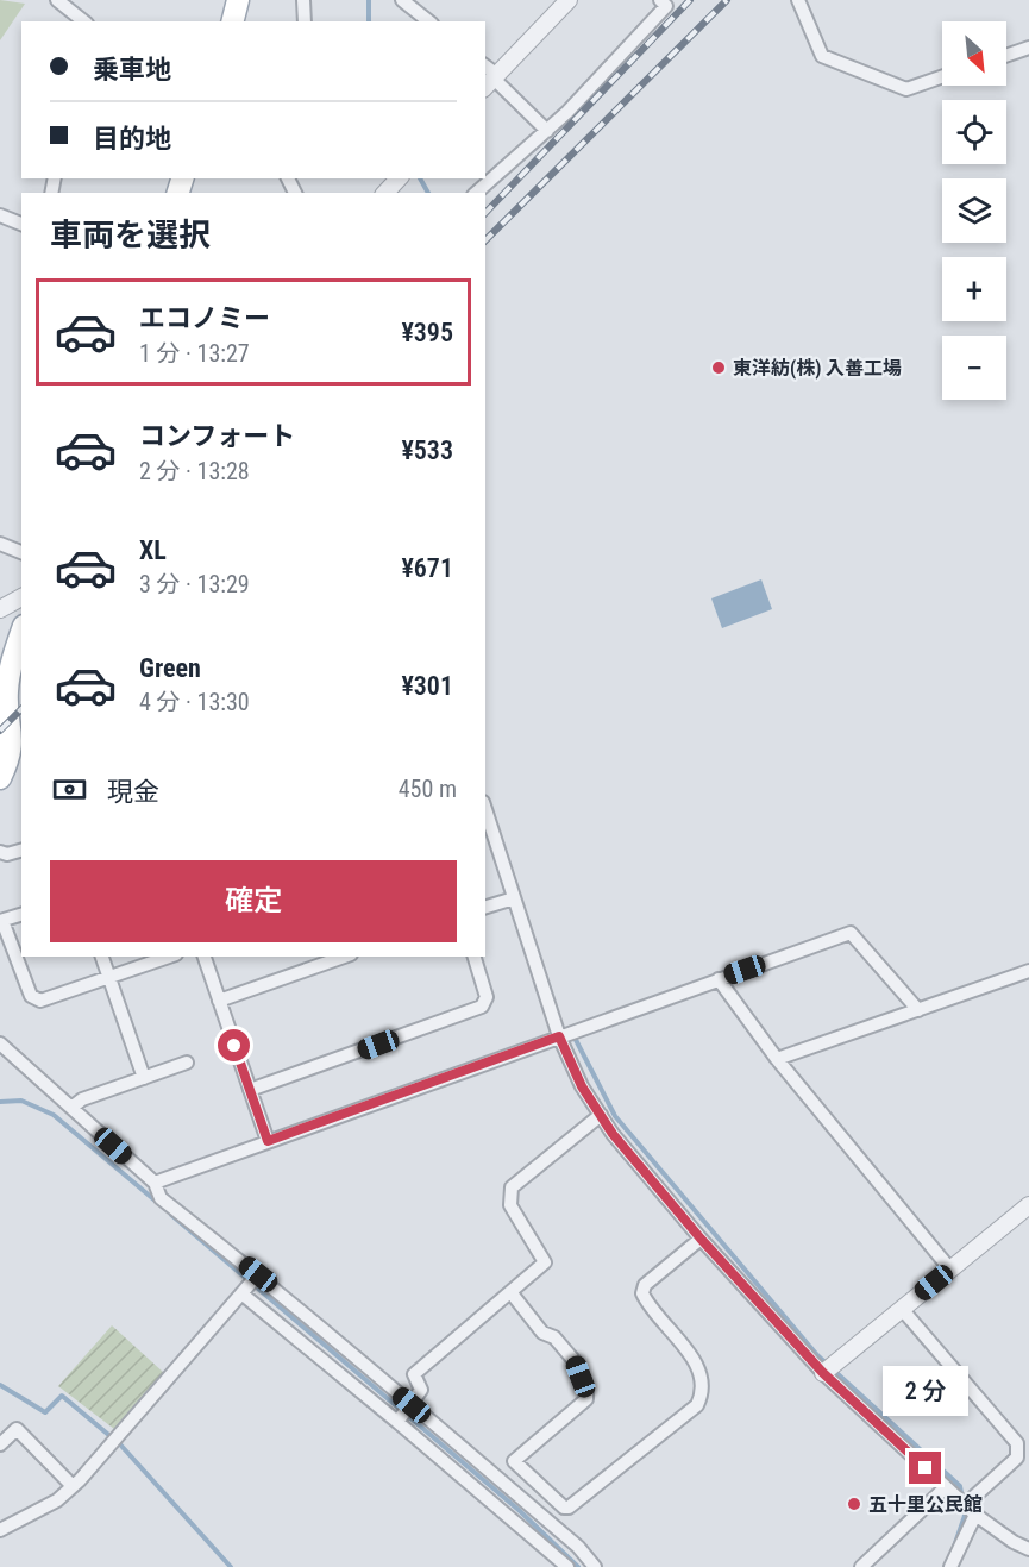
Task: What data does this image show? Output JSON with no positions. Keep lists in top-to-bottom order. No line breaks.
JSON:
{"places":["東洋紡(株) 入善工場","五十里公民館"],"north":"bottom right","page":{"map_buttons":["+","−"],"banner":["乗車地","目的地"],"heading":"車両を選択","list":[{"name":"エコノミー","note":"1 分 · 13:27","value":"¥395"},{"name":"コンフォート","note":"2 分 · 13:28","value":"¥533"},{"name":"XL","note":"3 分 · 13:29","value":"¥671"},{"name":"Green","note":"4 分 · 13:30","value":"¥301"}],"pay":["現金","450 m"],"buttons":"確定","bubble":"2 分"}}
